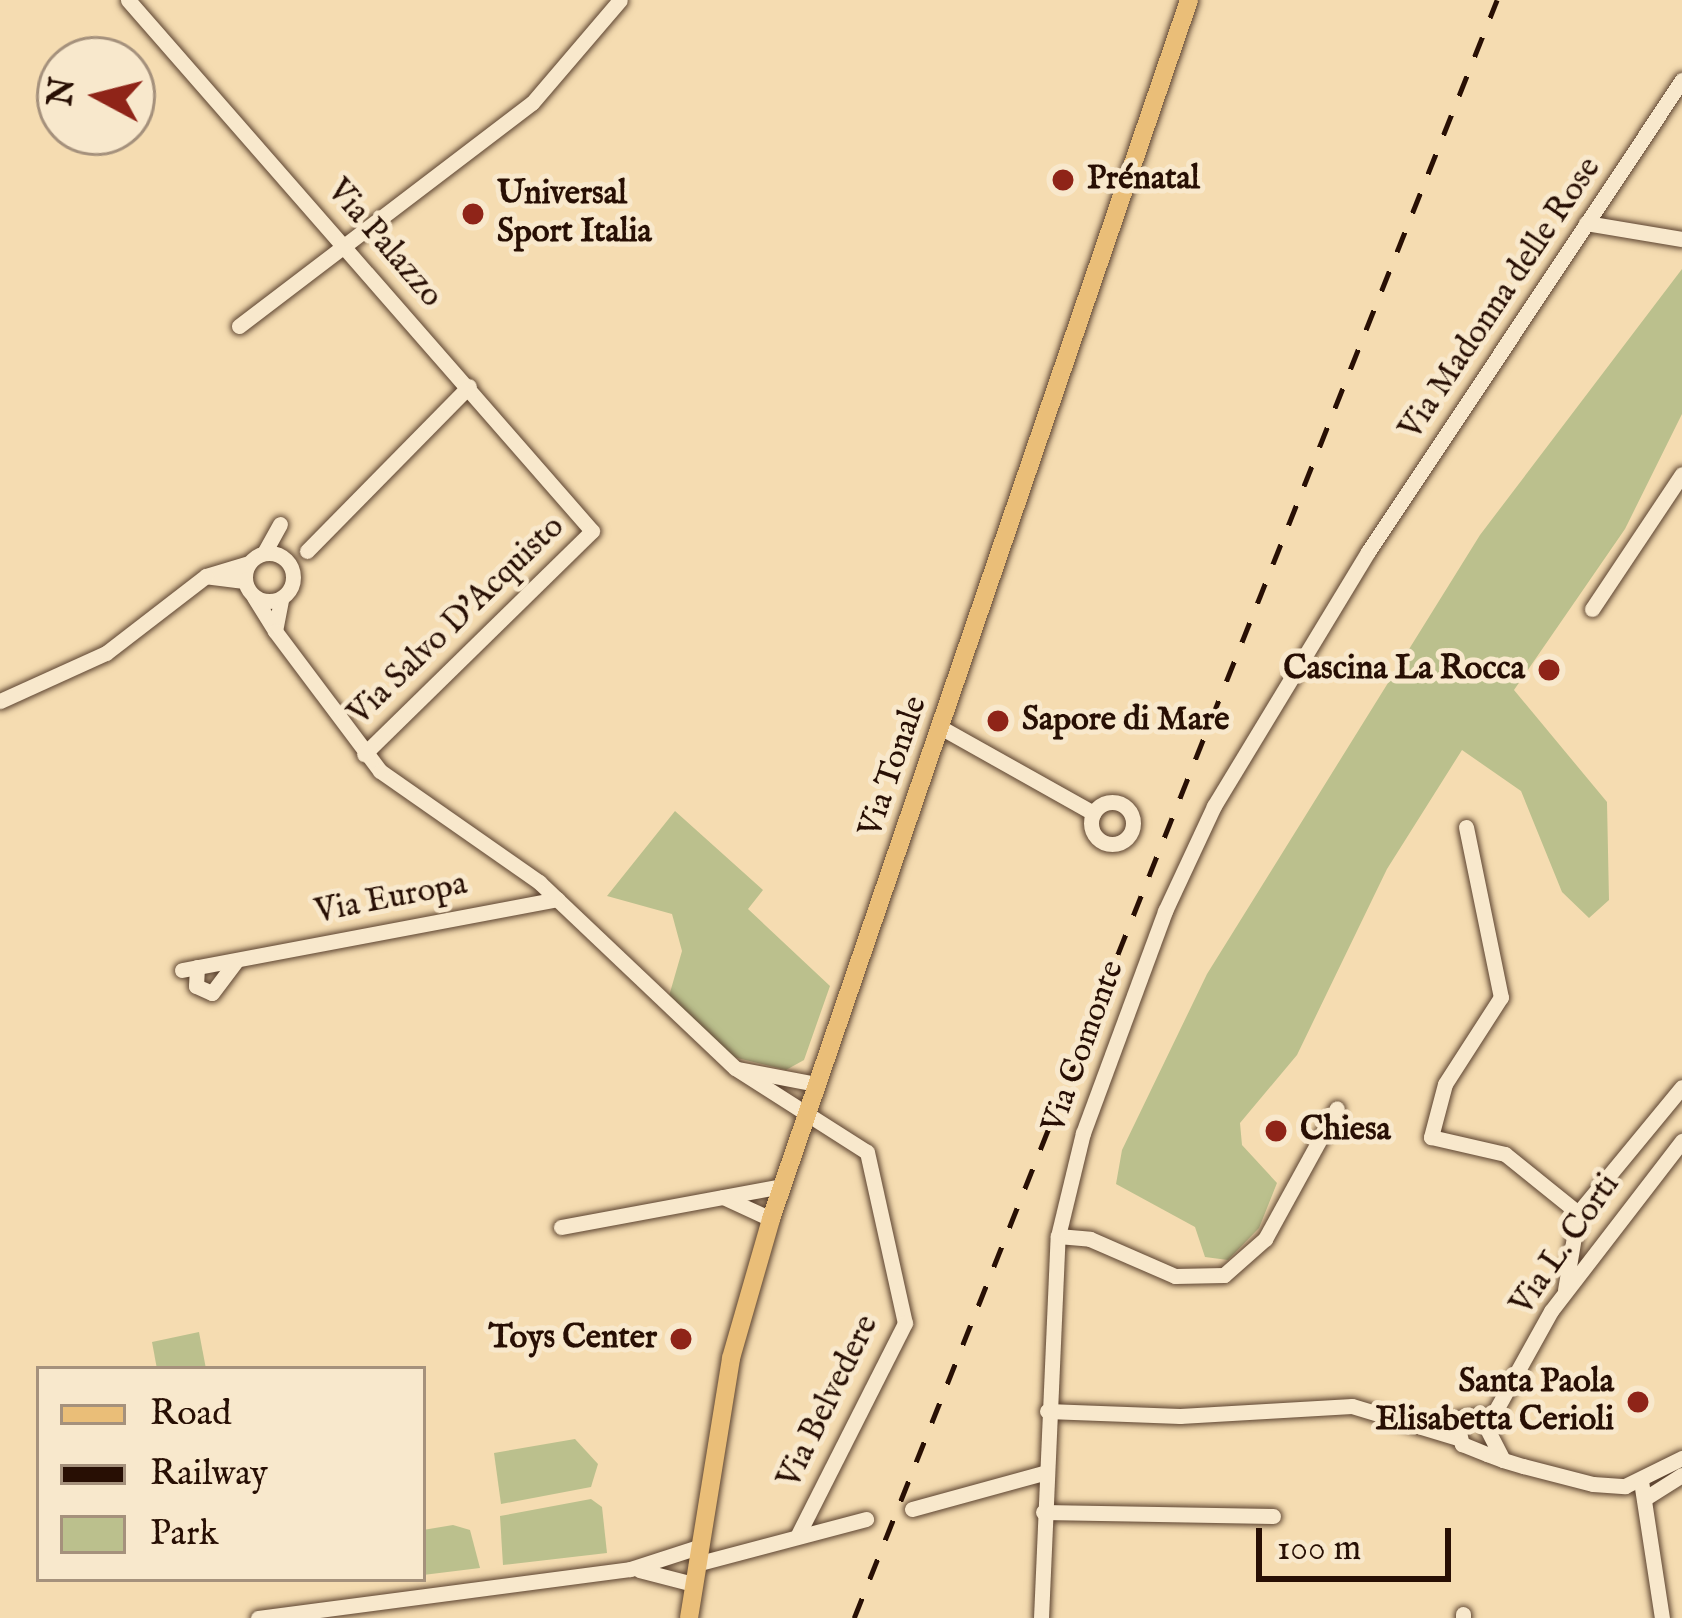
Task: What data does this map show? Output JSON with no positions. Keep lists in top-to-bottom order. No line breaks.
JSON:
{"streets":{"main road":["Via Tonale"],"street":["Via Palazzo","Via Madonna delle Rose","Via Salvo D'Acquisto","Via Europa","Via Comonte","Via L. Corti","Via Belvedere"]},"crossings":[["Via Palazzo","Via Salvo D'Acquisto"],["Via Madonna delle Rose","Via Comonte"],["Via Salvo D'Acquisto","Via Belvedere"],["Via Tonale","Via Belvedere"],["Via Europa","Via Belvedere"]],"places":["Prénatal","Universal Sport Italia","Cascina La Rocca","Sapore di Mare","Chiesa","Toys Center","Santa Paola Elisabetta Cerioli"],"legend":["Road","Railway","Park"],"scale_bar":"100 m","north":"left"}
